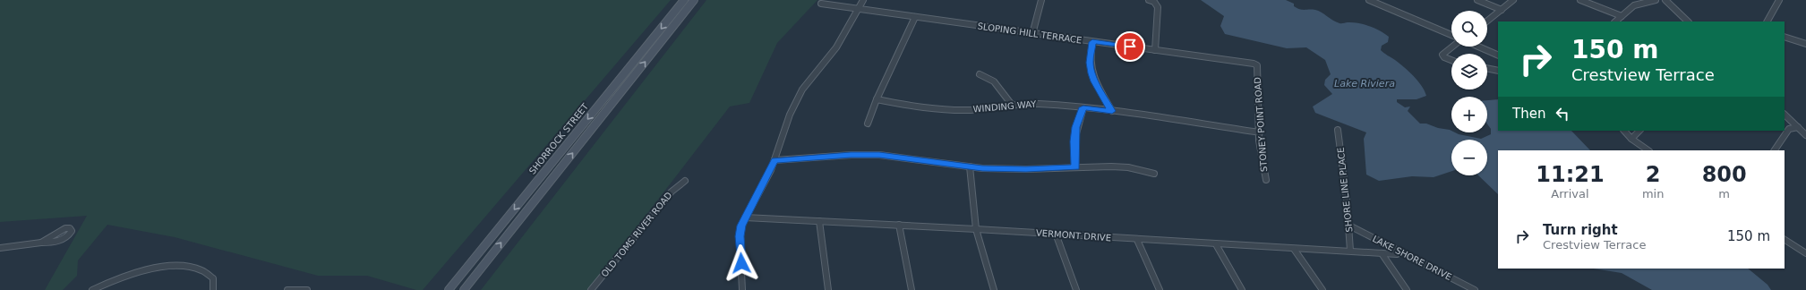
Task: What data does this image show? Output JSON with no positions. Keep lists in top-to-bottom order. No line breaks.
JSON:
{"streets":{"main road":["SHORROCK STREET"],"street":["SLOPING HILL TERRACE","WINDING WAY","STONEY POINT ROAD","SHORE LINE PLACE","OLD TOMS RIVER ROAD","VERMONT DRIVE","LAKE SHORE DRIVE"]},"crossings":[["SLOPING HILL TERRACE","STONEY POINT ROAD"],["WINDING WAY","STONEY POINT ROAD"],["SHORE LINE PLACE","VERMONT DRIVE"],["SHORE LINE PLACE","LAKE SHORE DRIVE"],["VERMONT DRIVE","LAKE SHORE DRIVE"]],"water":["Lake Riviera"],"page":{"map_buttons":["+","−"],"turn":["150 m","Crestview Terrace"],"then":"Then","eta":["11:21","Arrival","2","min","800","m"],"list":[{"name":"Turn right","note":"Crestview Terrace","value":"150 m"}]}}
